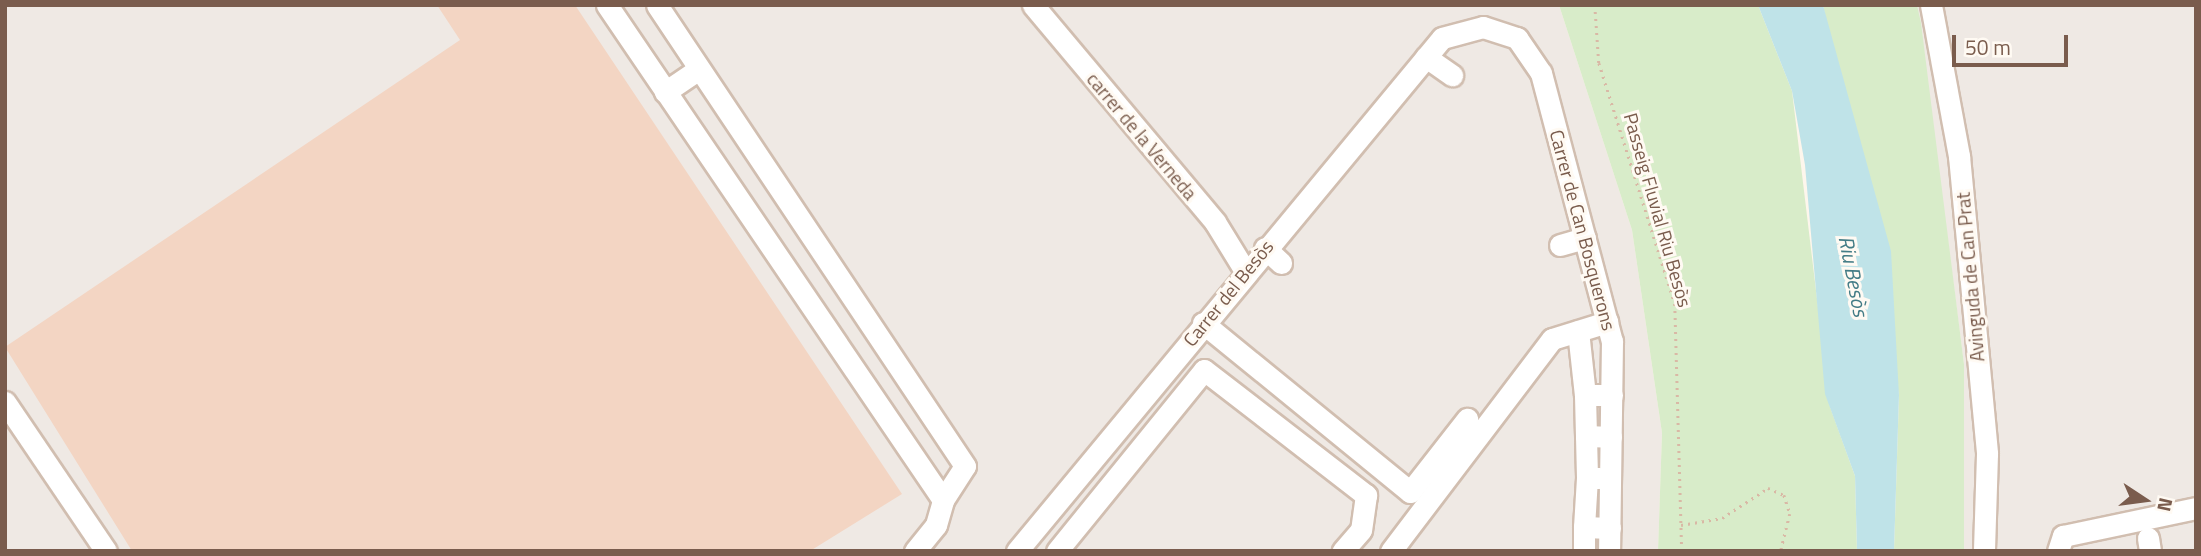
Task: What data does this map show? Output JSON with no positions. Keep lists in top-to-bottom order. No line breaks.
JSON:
{"streets":{"street":["carrer de la Verneda","Carrer de Can Bosquerons","Avinguda de Can Prat","Carrer del Besòs"],"path":["Passeig Fluvial Riu Besòs"]},"crossings":[["carrer de la Verneda","Carrer del Besòs"],["Carrer de Can Bosquerons","Carrer del Besòs"]],"water":["Riu Besòs"],"scale_bar":"50 m","north":"right"}
